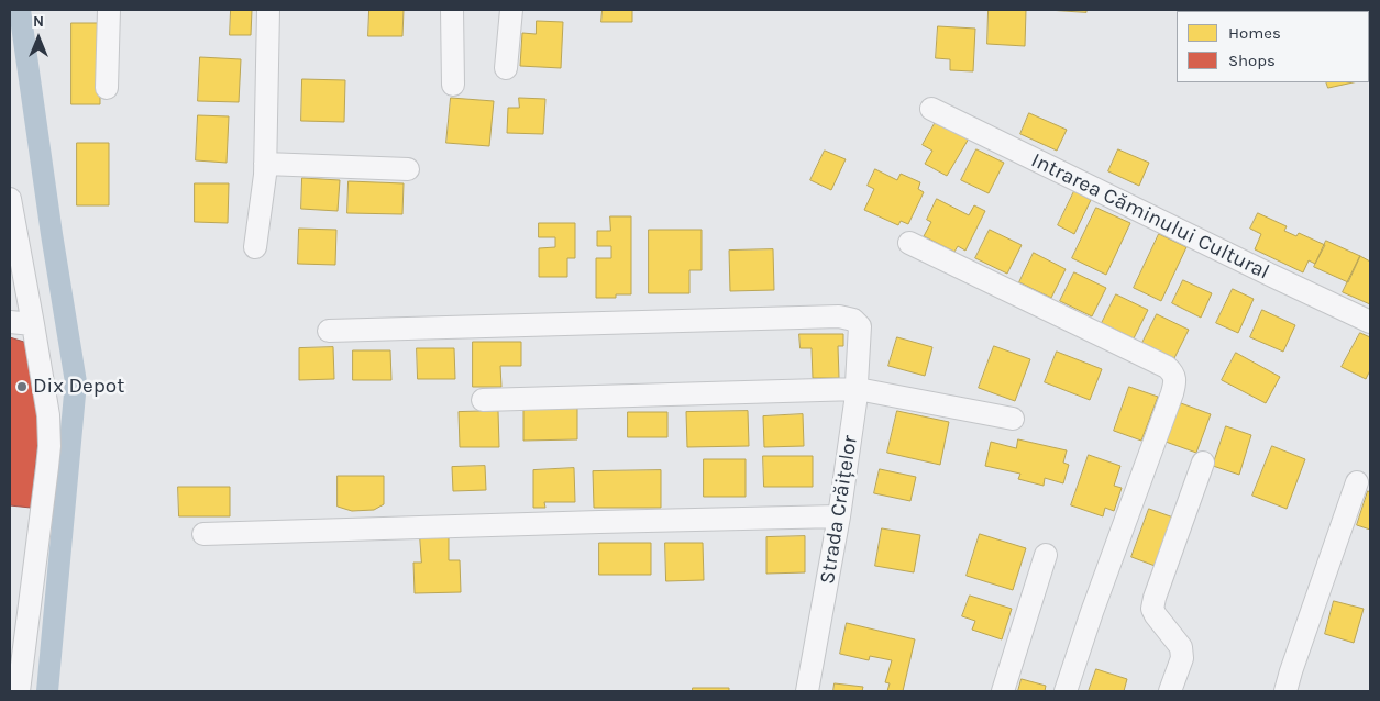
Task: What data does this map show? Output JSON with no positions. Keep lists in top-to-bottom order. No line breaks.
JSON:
{"streets":{"street":["Intrarea Căminului Cultural","Strada Crăițelor"]},"places":["Dix Depot"],"legend":["Homes","Shops"],"north":"top"}
